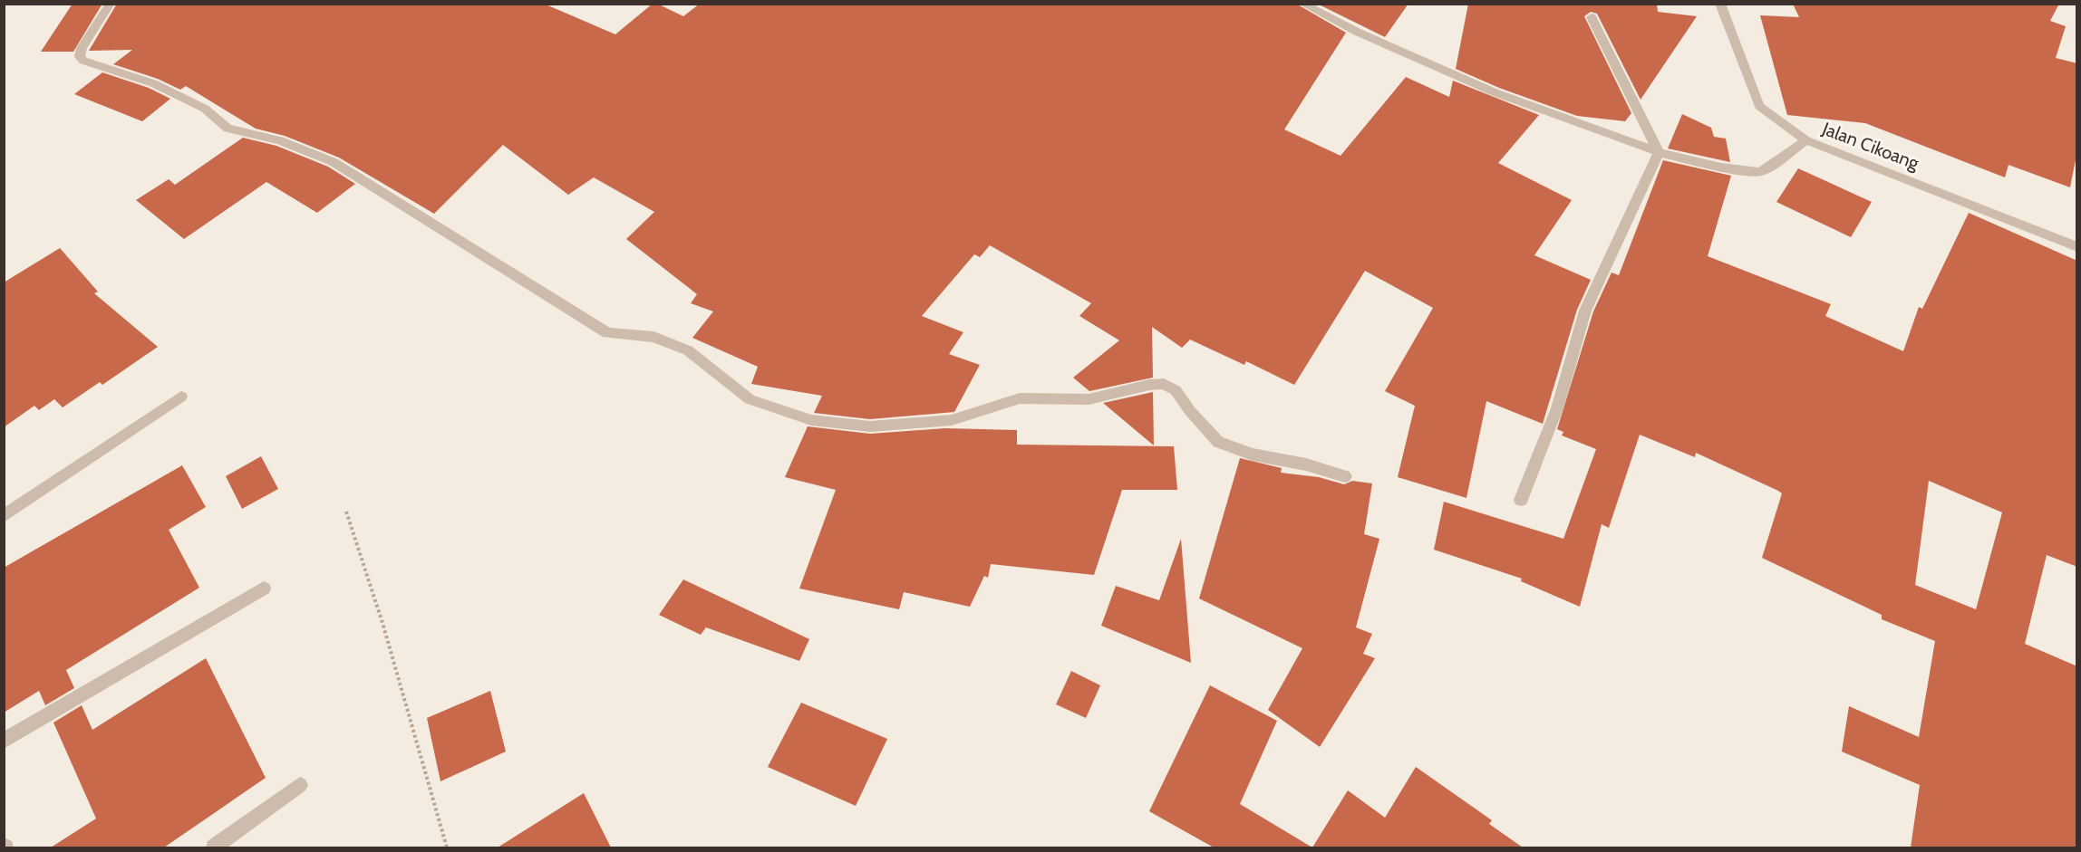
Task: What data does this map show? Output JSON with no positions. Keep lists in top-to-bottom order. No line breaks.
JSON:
{"streets":{"street":["Jalan Cikoang"]}}
